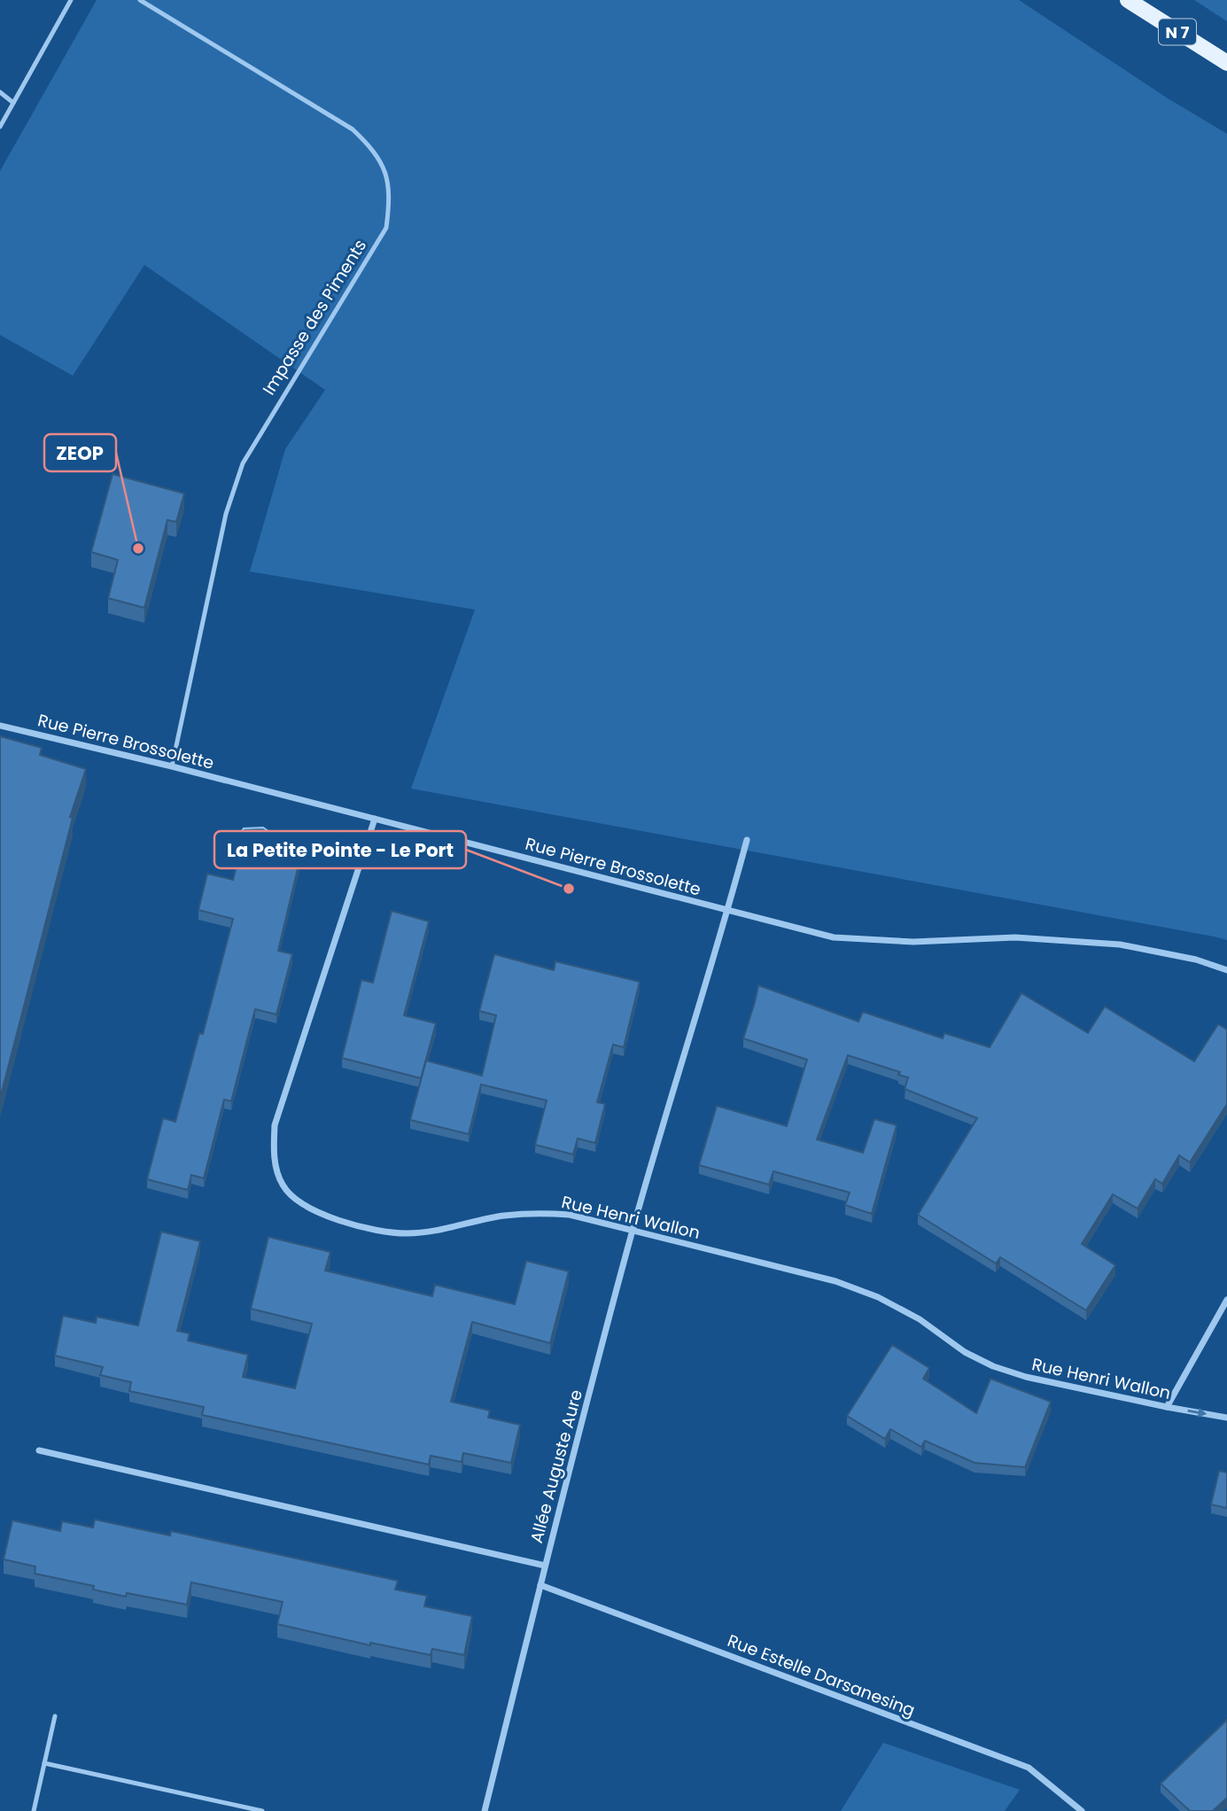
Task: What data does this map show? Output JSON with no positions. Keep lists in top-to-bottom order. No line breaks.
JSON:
{"streets":{"main road":["N 7"],"street":["Rue Pierre Brossolette","Rue Henri Wallon","Allée Auguste Aure","Rue Estelle Darsanesing"],"lane":["Impasse des Piments"]},"crossings":[["Impasse des Piments","Rue Pierre Brossolette"],["Rue Pierre Brossolette","Rue Henri Wallon"],["Rue Pierre Brossolette","Allée Auguste Aure"],["Rue Henri Wallon","Allée Auguste Aure"]],"places":["ZEOP","La Petite Pointe - Le Port"]}
